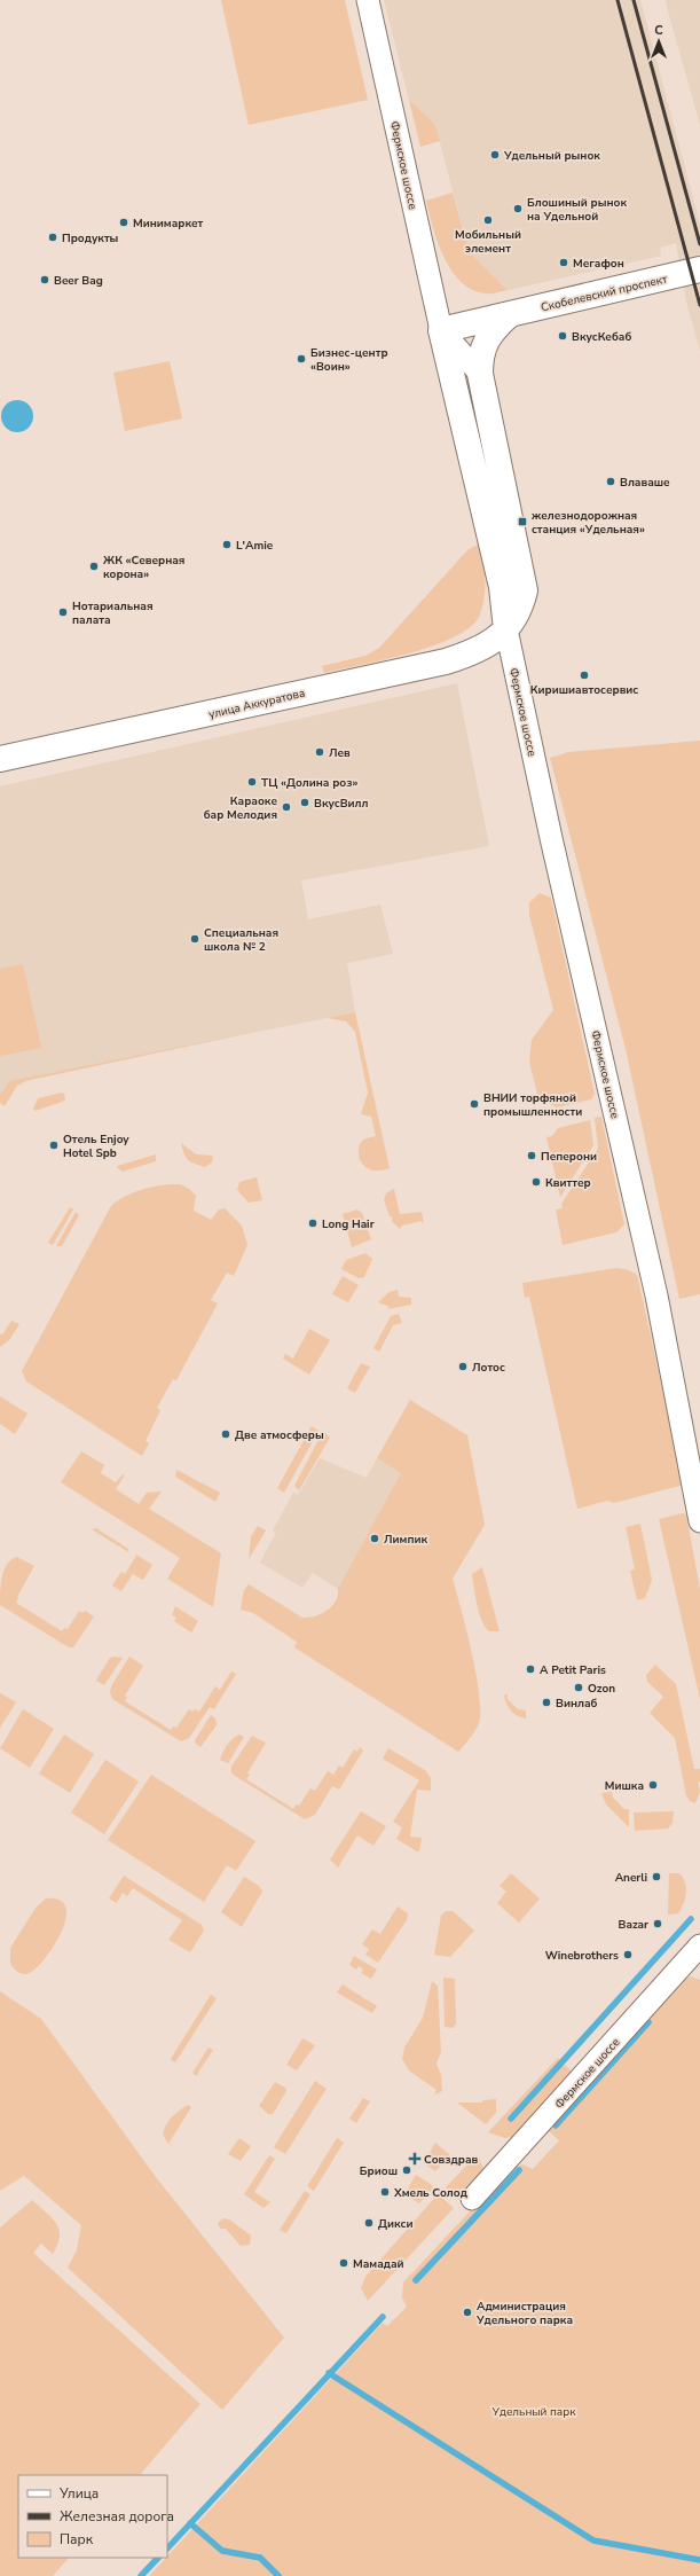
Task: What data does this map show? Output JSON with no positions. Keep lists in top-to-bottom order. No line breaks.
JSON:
{"streets":{"street":["Фермское шоссе","Скобелевский проспект","улица Аккуратова"]},"crossings":[["Фермское шоссе","Скобелевский проспект"],["Фермское шоссе","улица Аккуратова"]],"parks":["Удельный парк"],"places":{"other":["Удельный рынок","Блошиный рынок на Удельной","Мобильный элемент","Минимаркет","Продукты","Мегафон","Beer Bag","ВкусКебаб","Бизнес-центр «Воин»","Влаваше","L'Amie","ЖК «Северная корона»","Нотариальная палата","Киришиавтосервис","Лев","ТЦ «Долина роз»","ВкусВилл","Караоке бар Мелодия","Специальная школа № 2","ВНИИ торфяной промышленности","Отель Enjoy Hotel Spb","Пеперони","Квиттер","Long Hair","Лотос","Две атмосферы","Лимпик","A Petit Paris","Ozon","Винлаб","Мишка","Anerli","Bazar","Winebrothers","Бриош","Хмель Солод","Дикси","Мамадай","Администрация Удельного парка"],"transit":["железнодорожная станция «Удельная»"],"health":["Совздрав"]},"legend":["Улица","Железная дорога","Парк"],"north":"top"}
